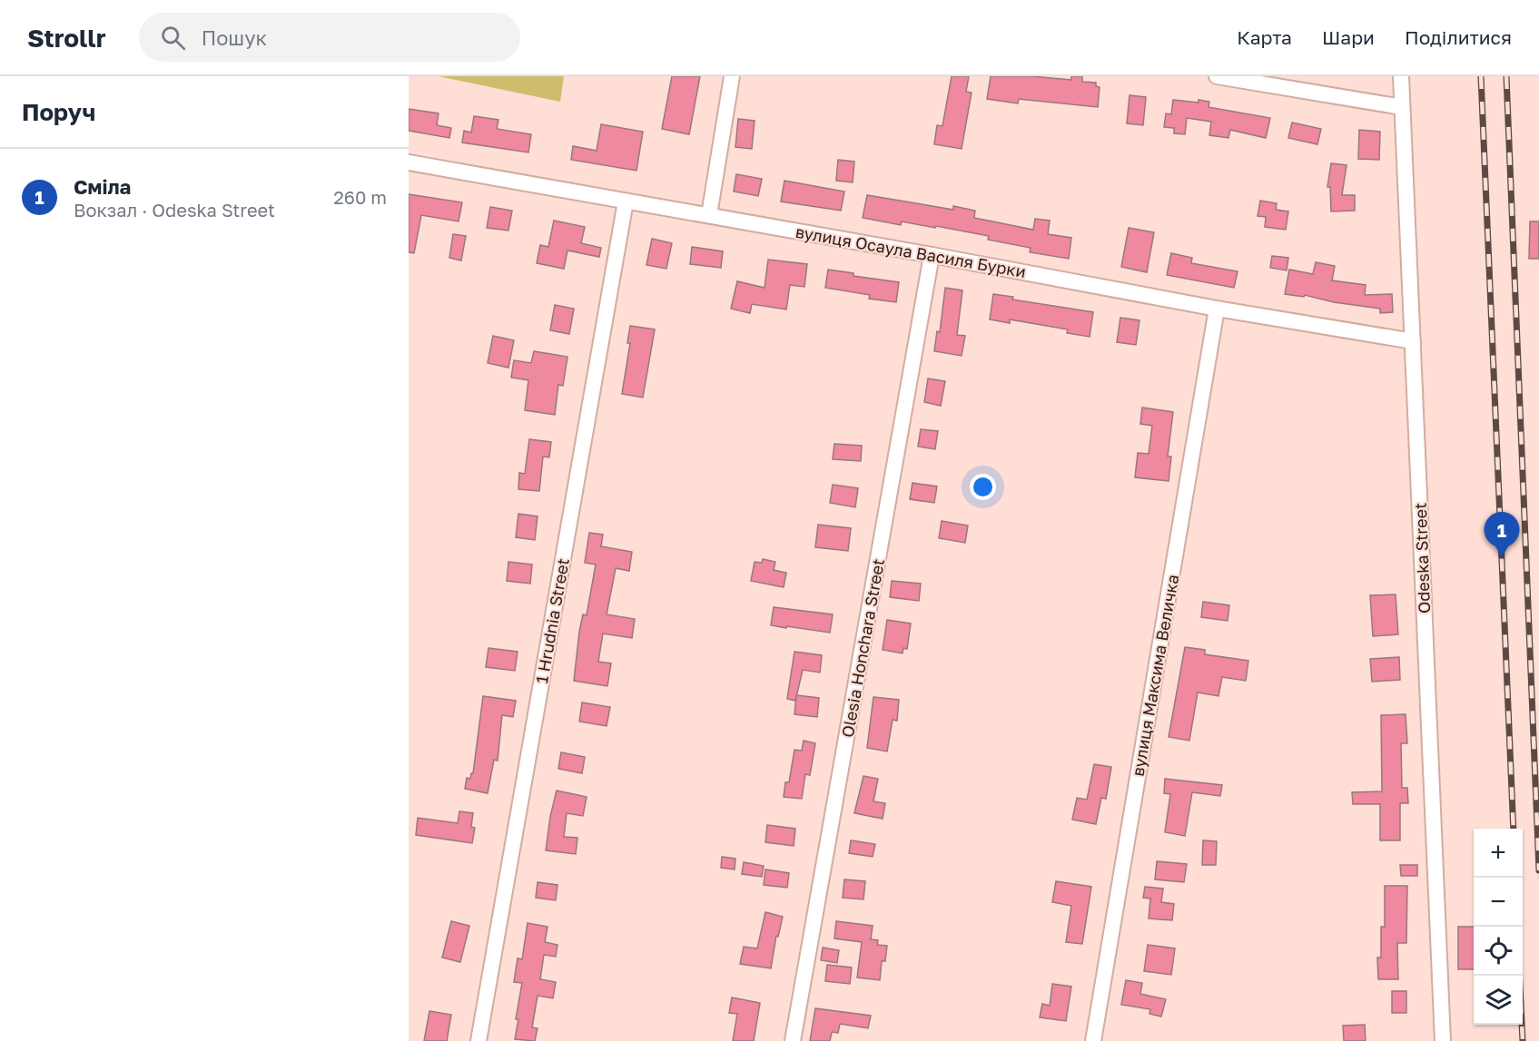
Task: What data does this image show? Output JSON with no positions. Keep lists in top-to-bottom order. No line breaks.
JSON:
{"streets":{"street":["вулиця Осаула Василя Бурки","Odeska Street","1 Hrudnia Street","Olesia Honchara Street","вулиця Максима Величка"]},"crossings":[["вулиця Осаула Василя Бурки","Odeska Street"],["вулиця Осаула Василя Бурки","1 Hrudnia Street"],["вулиця Осаула Василя Бурки","Olesia Honchara Street"],["вулиця Осаула Василя Бурки","вулиця Максима Величка"]],"page":{"header":"Strollr","search":"Пошук","nav":["Карта","Шари","Поділитися"],"heading":"Поруч","list":[{"mark":"1","name":"Сміла","note":"Вокзал · Odeska Street","value":"260 m"}],"pins":"1","map_buttons":["+","−"]}}
